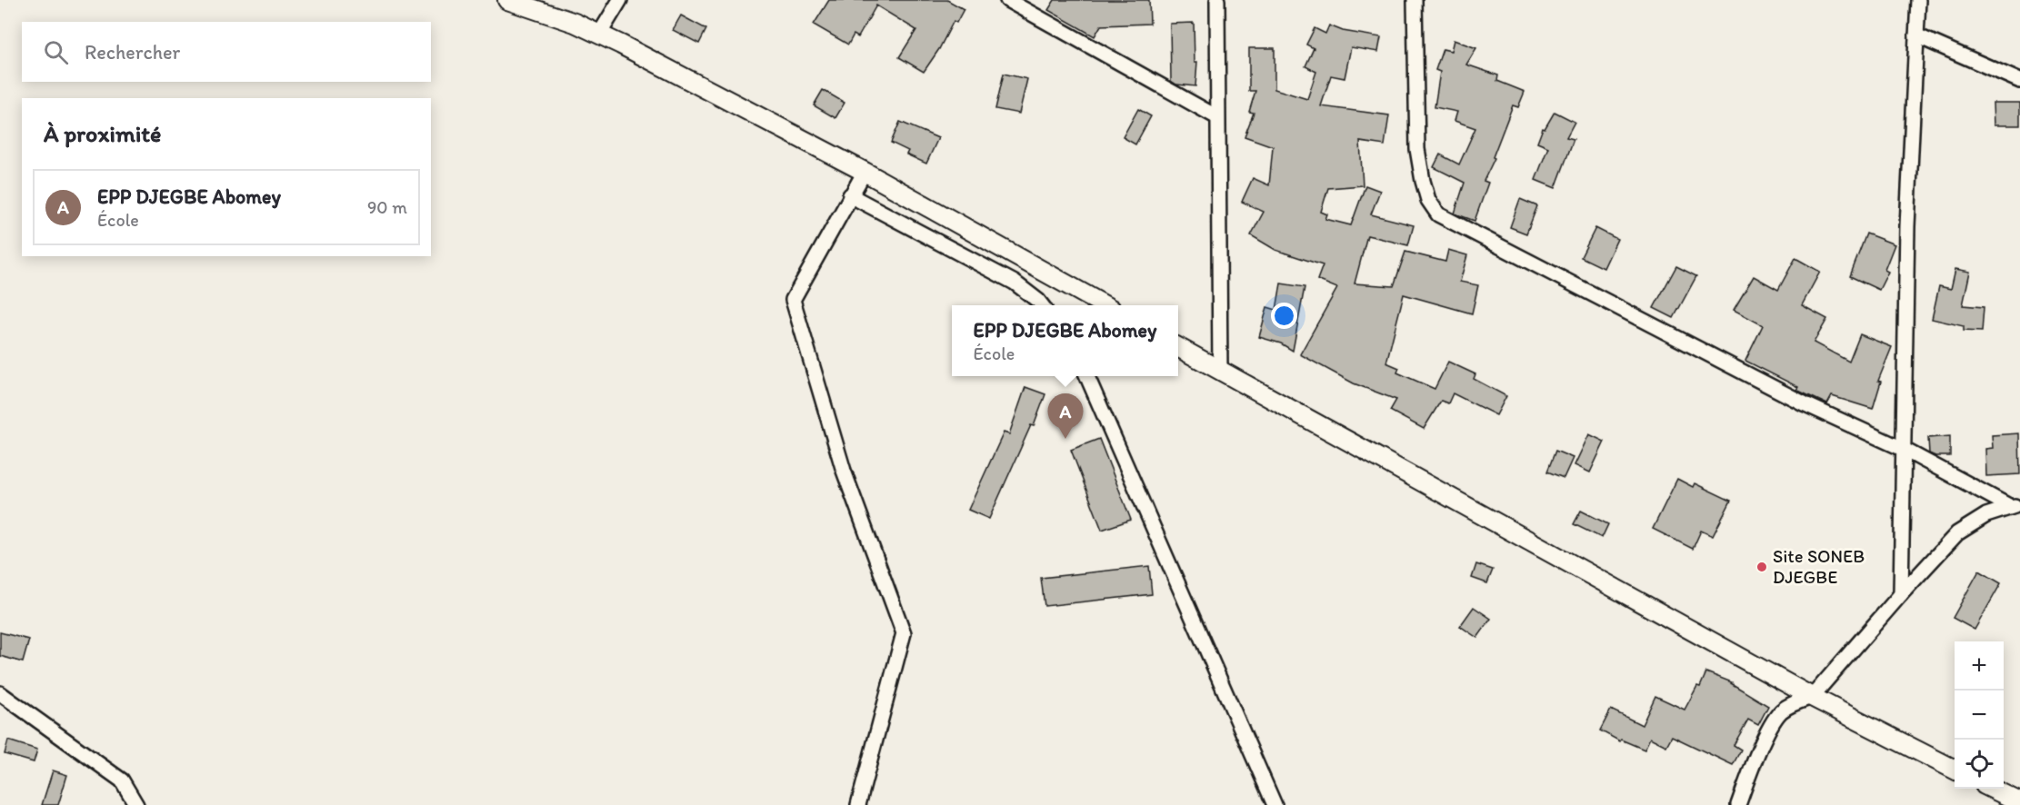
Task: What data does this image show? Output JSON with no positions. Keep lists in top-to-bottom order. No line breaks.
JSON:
{"places":["Site SONEB DJEGBE"],"page":{"search":"Rechercher","heading":"À proximité","list":[{"mark":"A","name":"EPP DJEGBE Abomey","note":"École","value":"90 m"}],"popup":["EPP DJEGBE Abomey","École"],"pins":"A","map_buttons":["+","−"]}}
